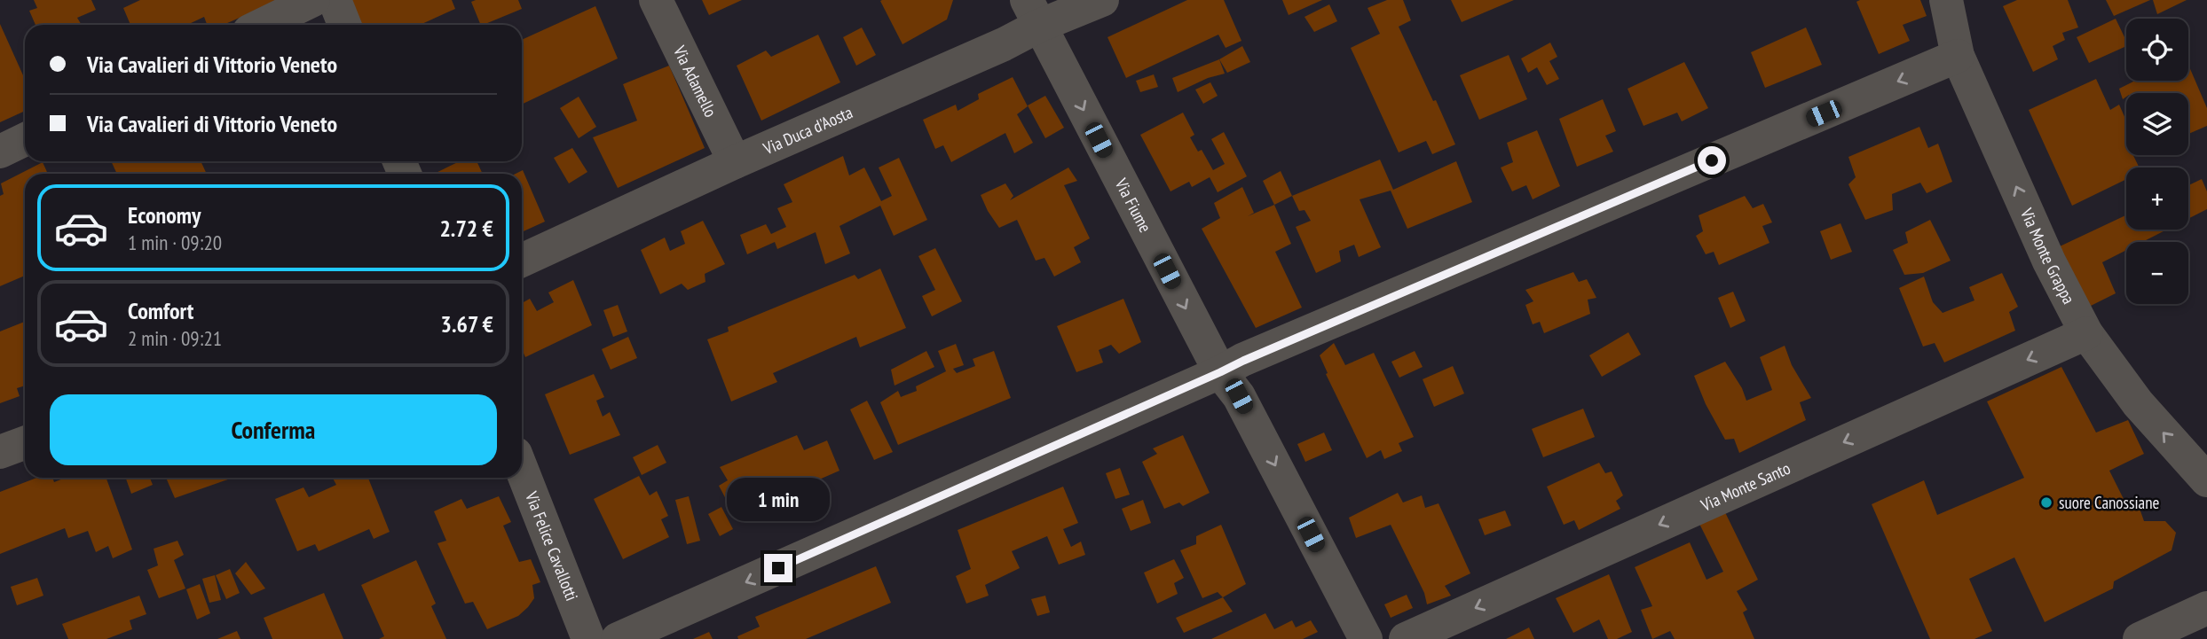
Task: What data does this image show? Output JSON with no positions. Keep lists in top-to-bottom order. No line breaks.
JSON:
{"streets":{"street":["Via Adamello","Via Duca d'Aosta","Via Fiume","Via Monte Grappa","Via Monte Santo","Via Felice Cavallotti"]},"crossings":[["Via Adamello","Via Duca d'Aosta"],["Via Duca d'Aosta","Via Fiume"],["Via Monte Grappa","Via Monte Santo"]],"one_way":["Via Fiume","Via Monte Grappa","Via Monte Santo"],"places":["suore Canossiane"],"page":{"map_buttons":["+","−"],"banner":["Via Cavalieri di Vittorio Veneto","Via Cavalieri di Vittorio Veneto"],"list":[{"name":"Economy","note":"1 min · 09:20","value":"2.72 €"},{"name":"Comfort","note":"2 min · 09:21","value":"3.67 €"}],"buttons":"Conferma","bubble":"1 min"}}
